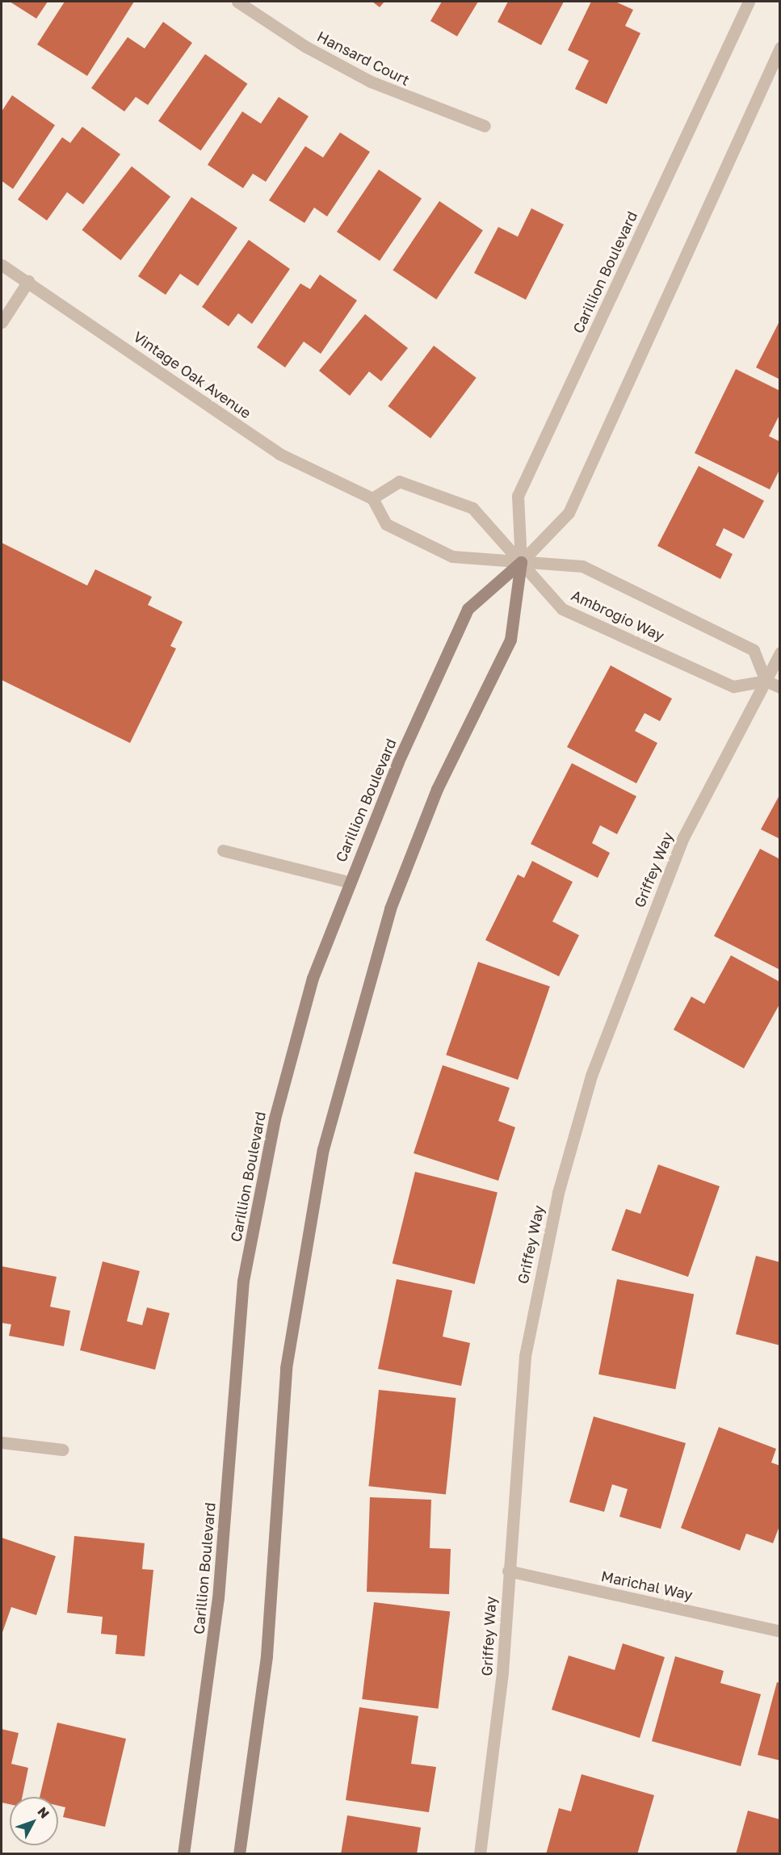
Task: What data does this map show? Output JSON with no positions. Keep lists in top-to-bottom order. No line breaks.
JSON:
{"streets":{"street":["Hansard Court","Carillion Boulevard","Vintage Oak Avenue","Ambrogio Way","Griffey Way","Marichal Way"]},"crossings":[["Carillion Boulevard","Ambrogio Way"],["Ambrogio Way","Griffey Way"],["Griffey Way","Marichal Way"]],"north":"top right"}
